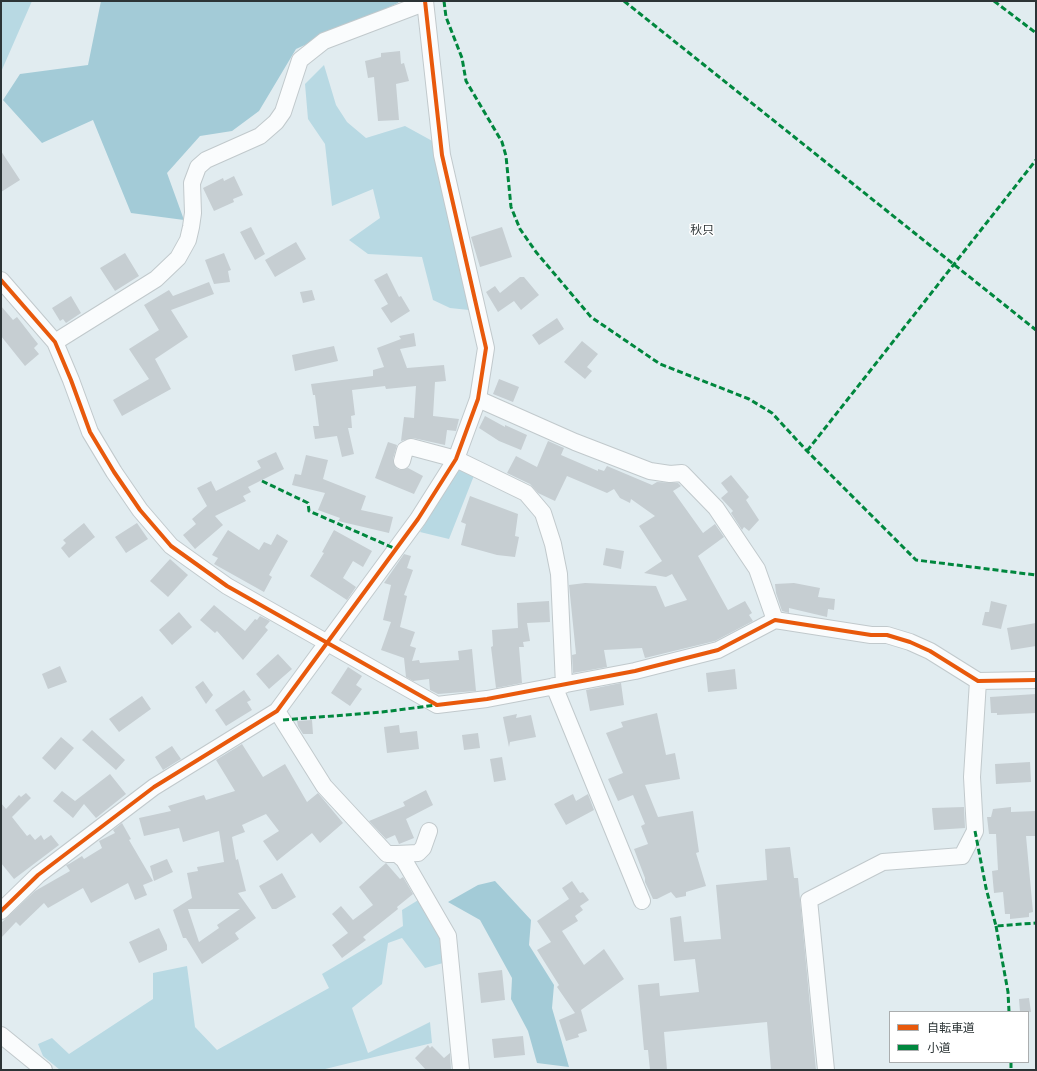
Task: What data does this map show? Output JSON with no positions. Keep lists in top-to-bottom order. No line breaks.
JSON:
{"districts":["秋只"],"legend":["自転車道","小道"]}
